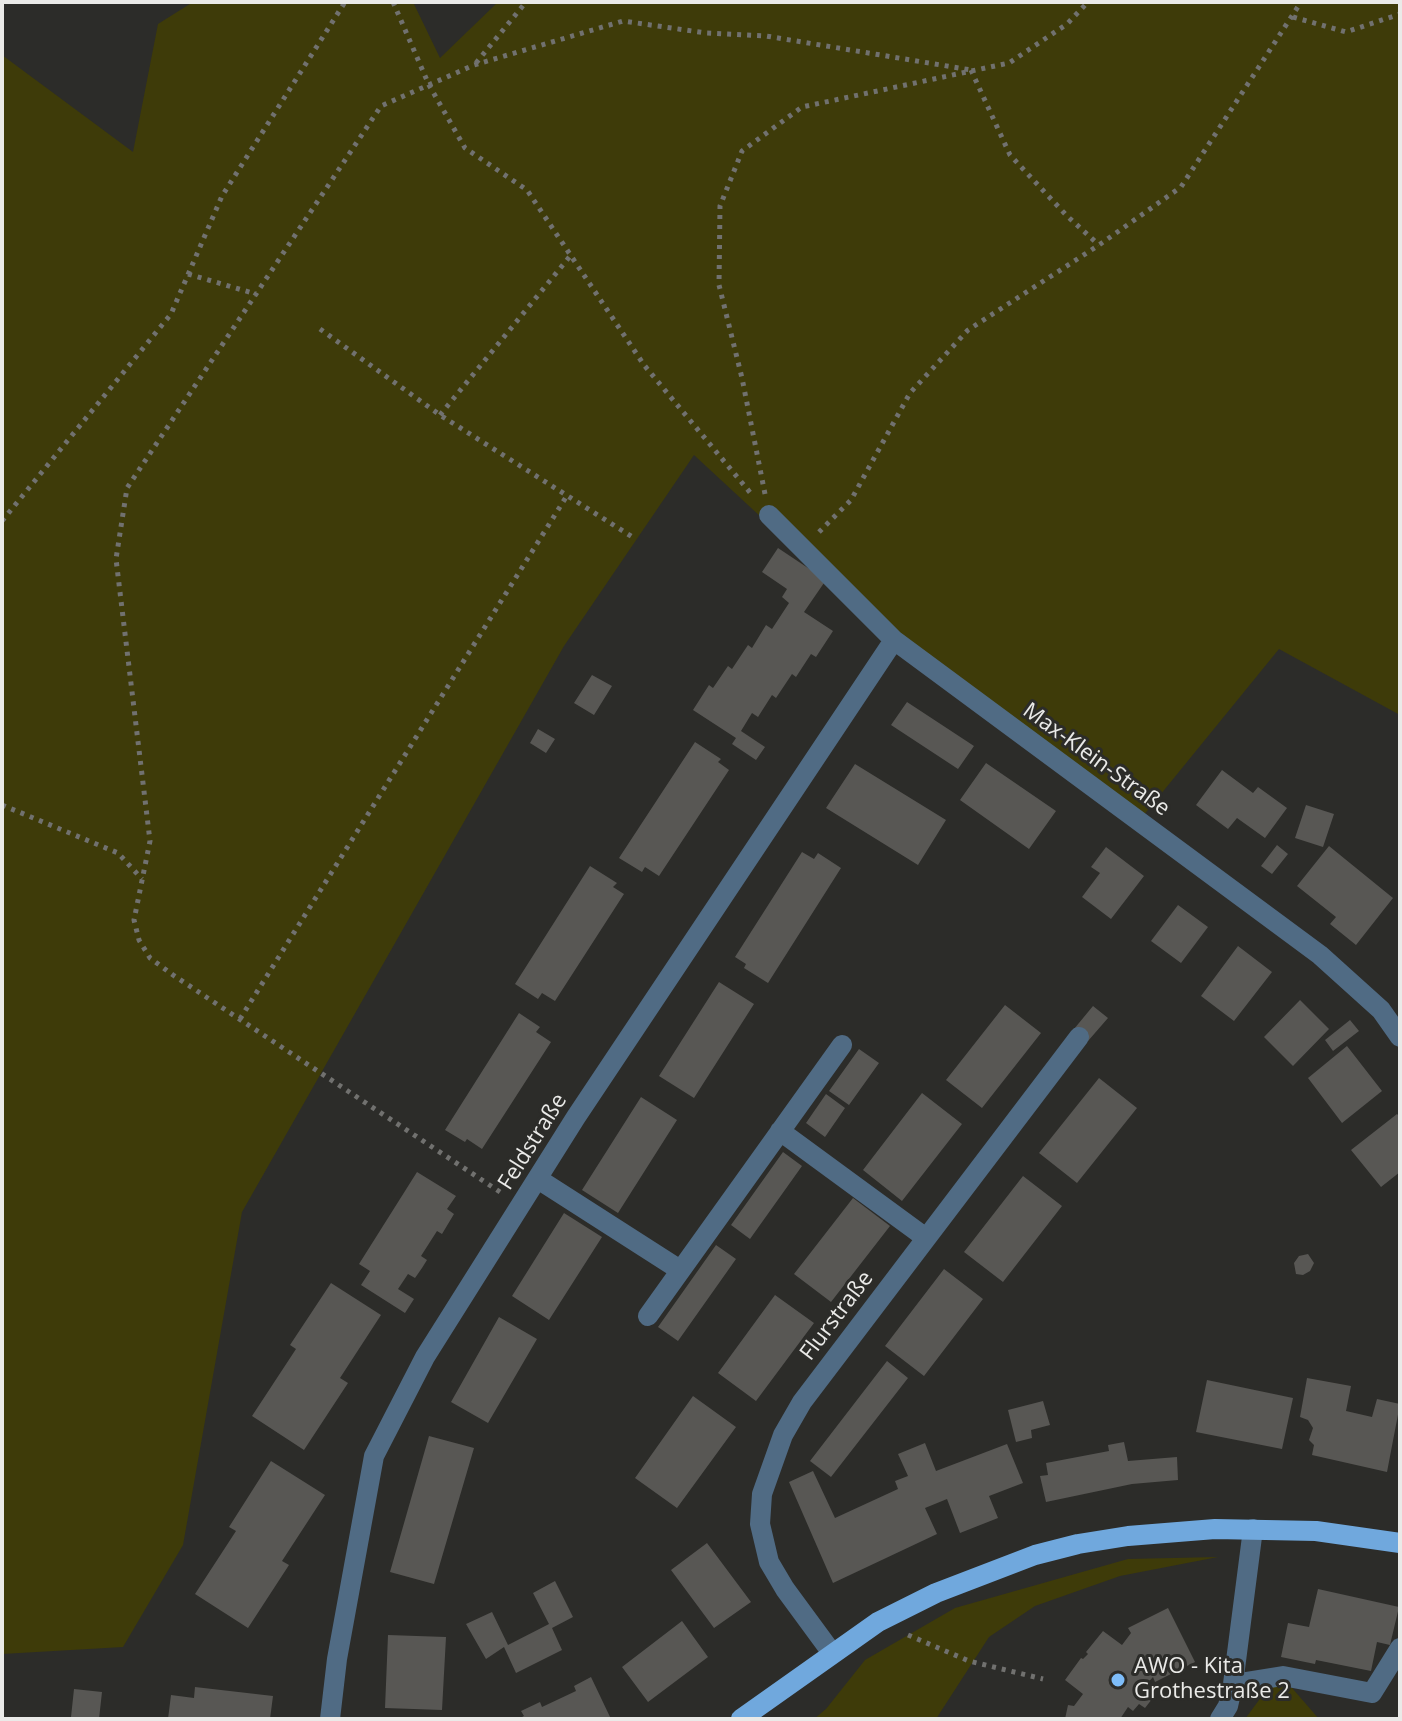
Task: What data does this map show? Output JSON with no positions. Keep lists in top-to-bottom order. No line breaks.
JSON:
{"streets":{"street":["Max-Klein-Straße","Feldstraße","Flurstraße"]},"crossings":[["Max-Klein-Straße","Feldstraße"]],"places":["AWO - Kita Grothestraße 2"]}
